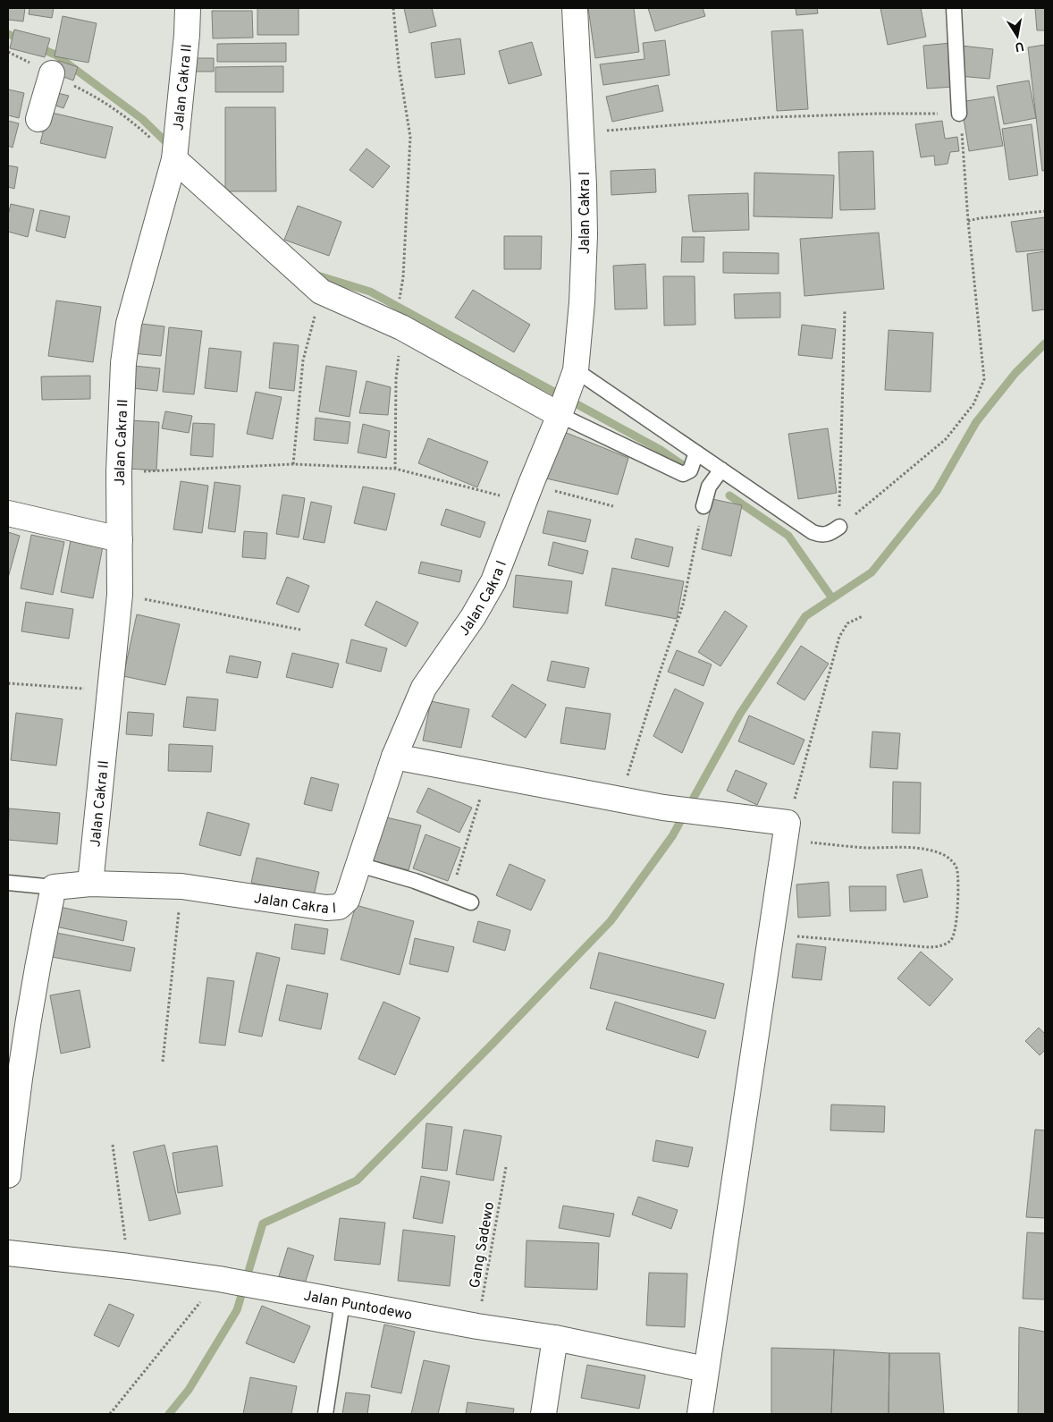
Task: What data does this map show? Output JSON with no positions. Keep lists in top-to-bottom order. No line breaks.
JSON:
{"streets":{"street":["Jalan Cakra II","Jalan Cakra I","Jalan Puntodewo"],"path":["Gang Sadewo"]},"crossings":[["Jalan Cakra II","Jalan Cakra I"],["Gang Sadewo","Jalan Puntodewo"]],"north":"bottom"}
